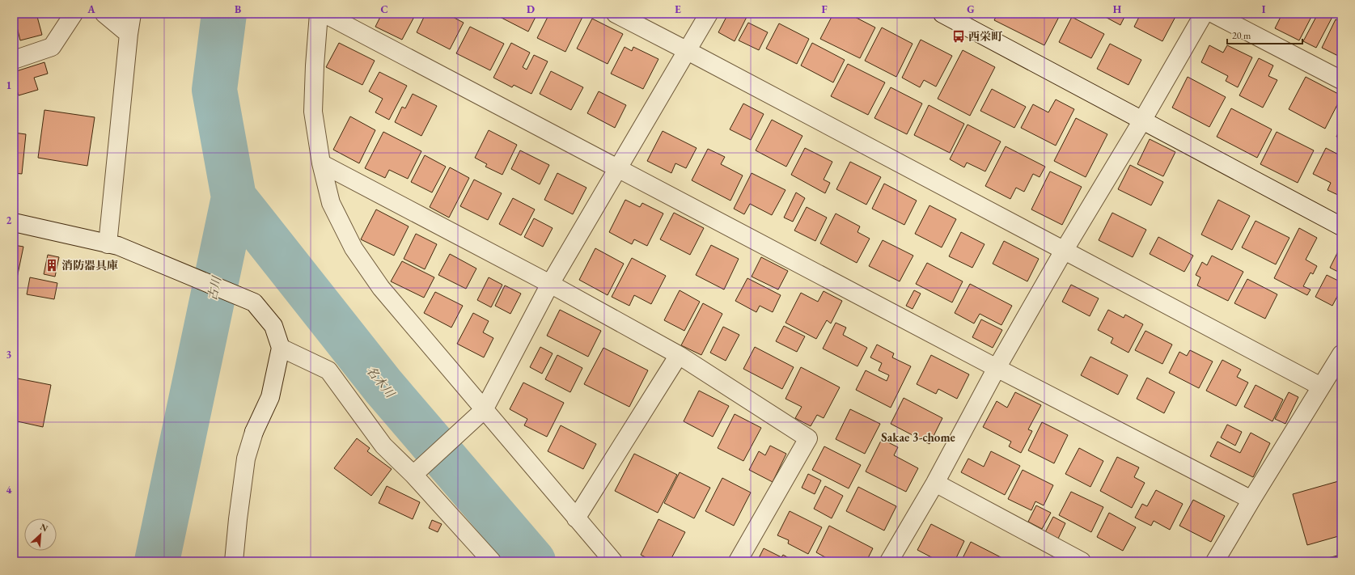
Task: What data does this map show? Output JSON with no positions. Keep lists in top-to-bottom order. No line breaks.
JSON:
{"districts":["Sakae 3-chome"],"water":["古川","名木川"],"places":{"bus stop":["西栄町"],"building":["消防器具庫"]},"scale_bar":"20 m","north":"top right","grid":{"columns":["A","B","C","D","E","F","G","H","I"],"rows":["1","2","3","4"]}}
